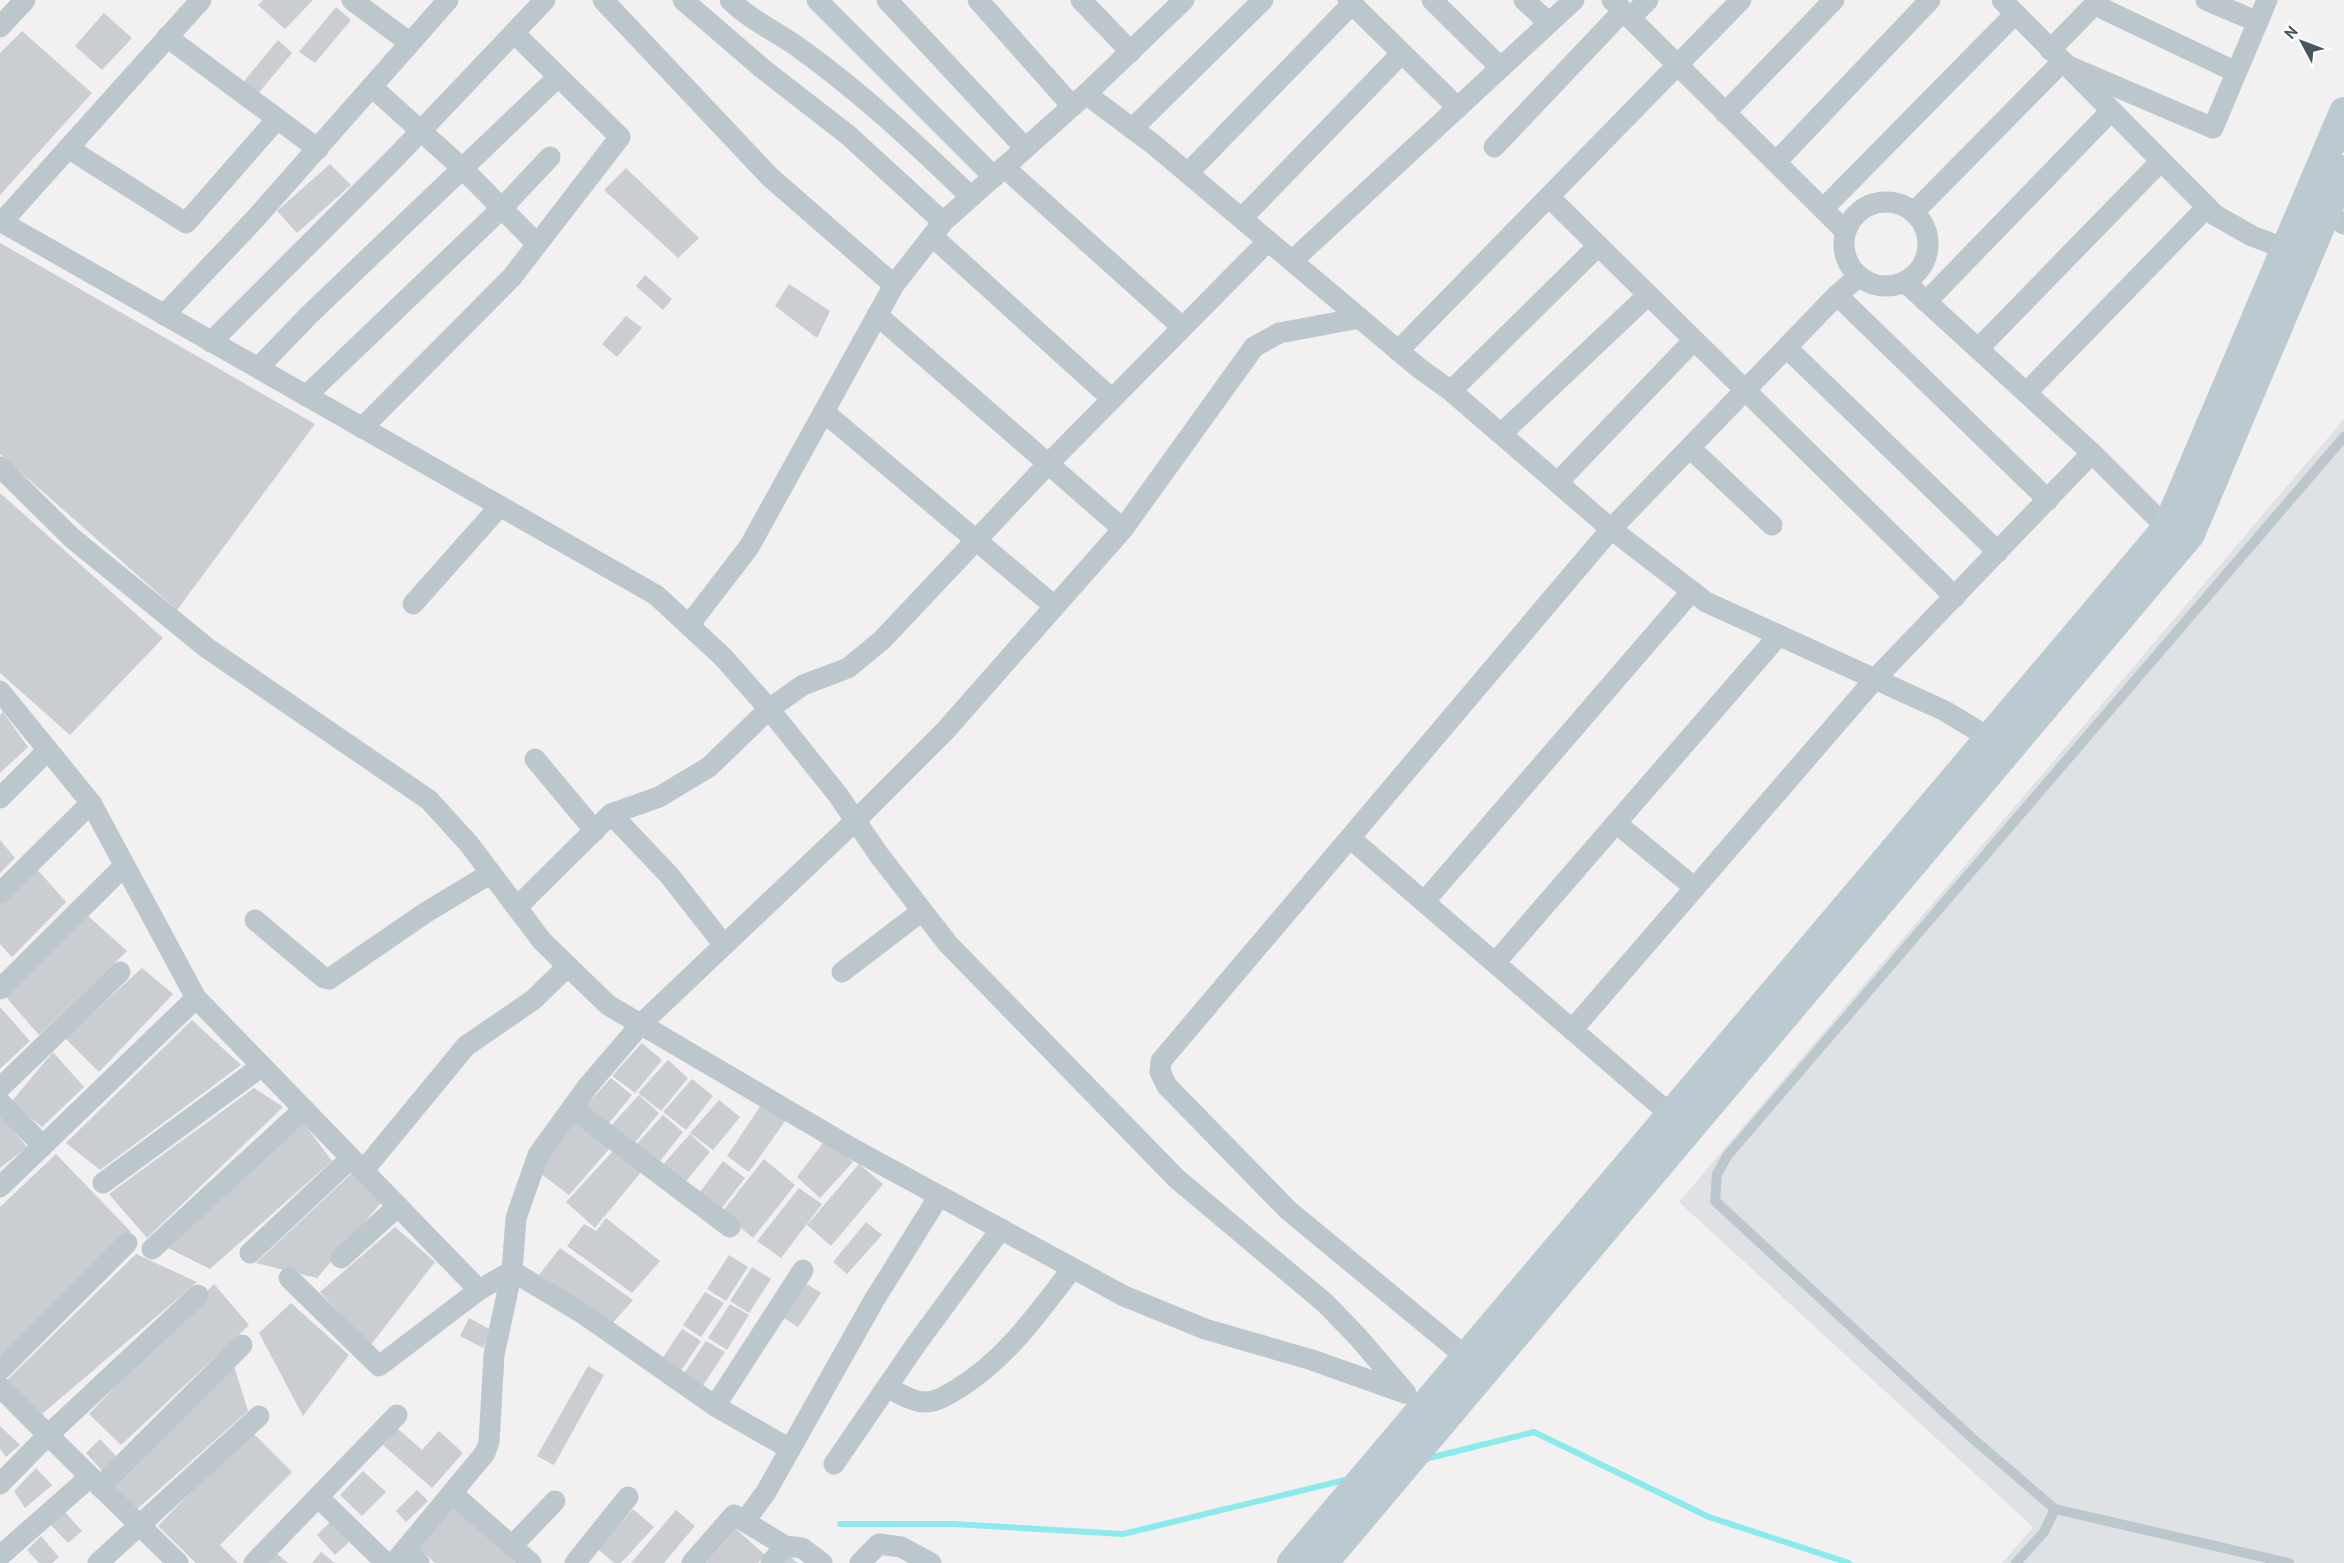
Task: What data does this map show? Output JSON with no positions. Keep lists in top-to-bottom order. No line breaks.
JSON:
{"north":"top left"}
